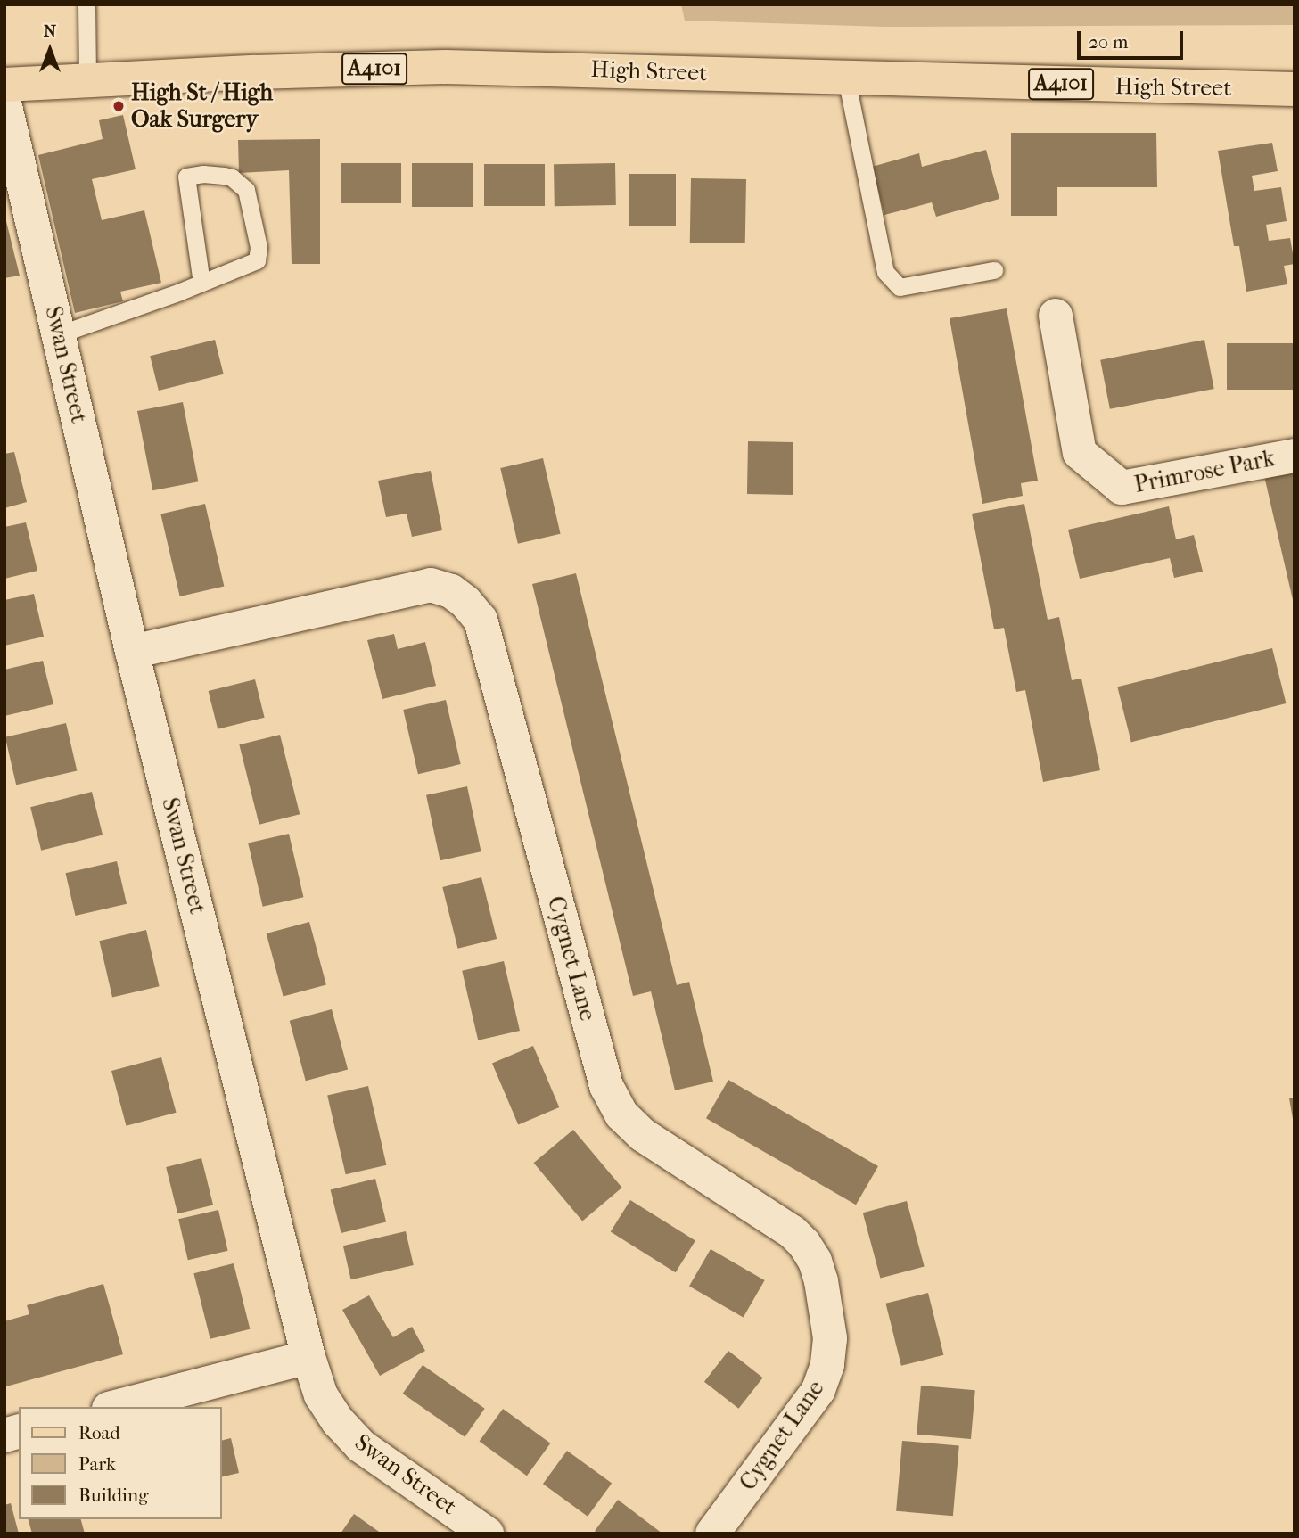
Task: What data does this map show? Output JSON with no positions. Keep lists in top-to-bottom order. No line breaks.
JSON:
{"streets":{"main road":["A4101","High Street"],"street":["Swan Street","Primrose Park","Cygnet Lane"]},"crossings":[["Swan Street","Cygnet Lane"]],"places":["High St / High Oak Surgery"],"legend":["Road","Park","Building"],"scale_bar":"20 m","north":"top"}
